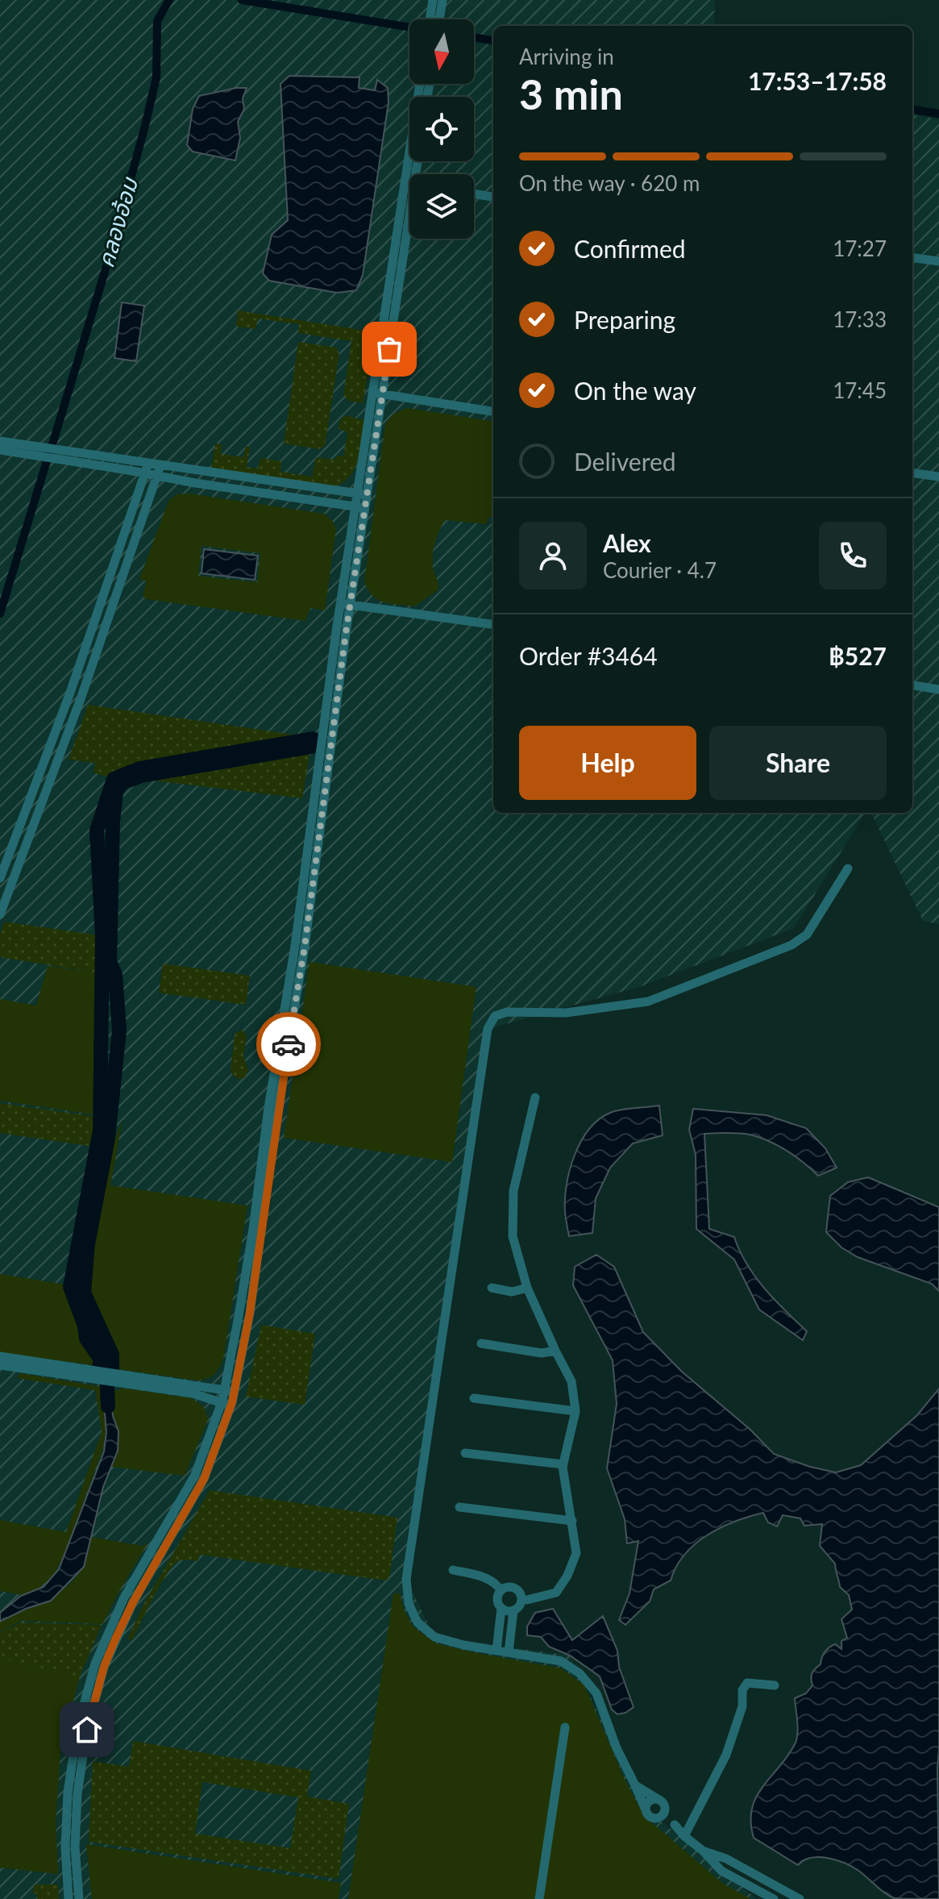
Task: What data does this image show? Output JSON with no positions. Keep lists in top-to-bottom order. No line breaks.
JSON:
{"water":["คลองอ้อม"],"north":"bottom","page":{"heading":["3 min","Arriving in","17:53–17:58"],"panel":["Alex","Courier · 4.7","Order #3464","฿527"],"bar":"On the way · 620 m","list":[["Confirmed","17:27"],["Preparing","17:33"],["On the way","17:45"],"Delivered"],"buttons":["Help","Share"]}}
